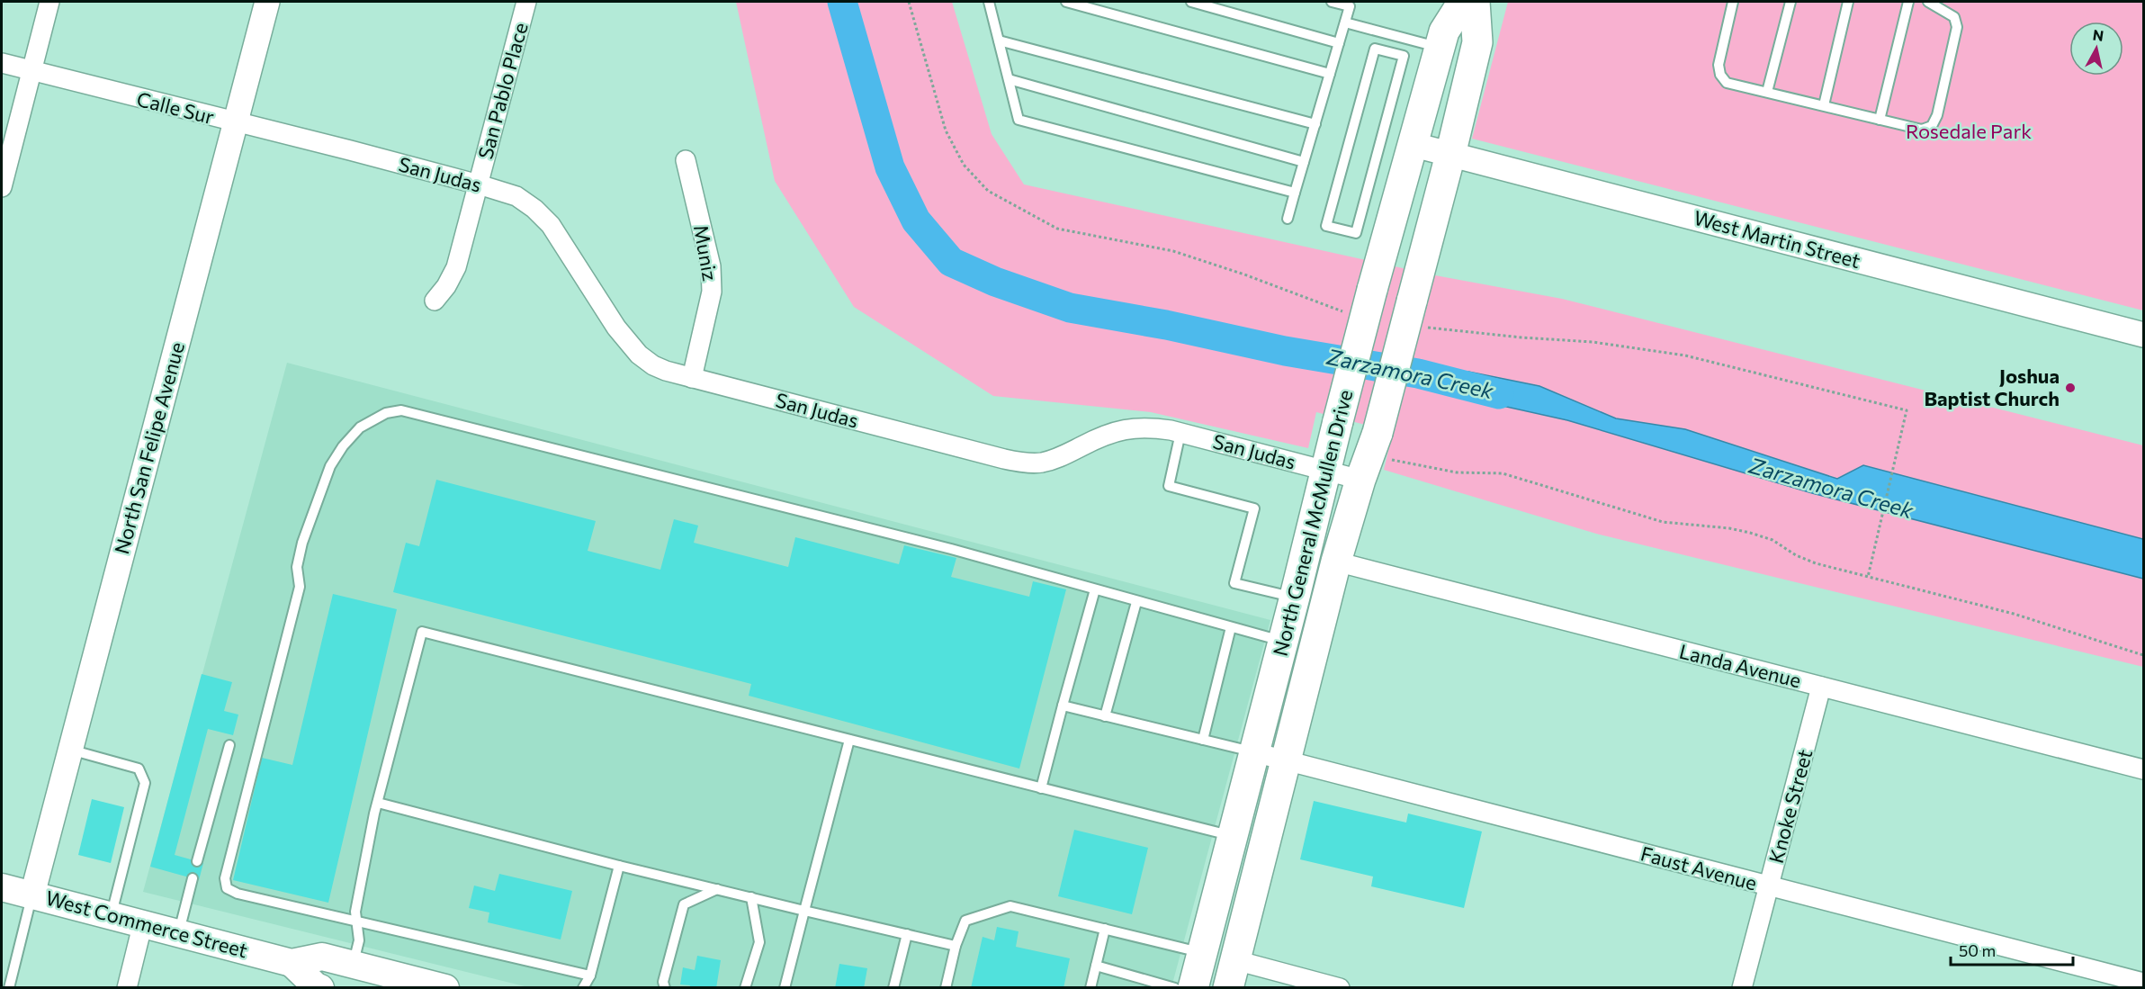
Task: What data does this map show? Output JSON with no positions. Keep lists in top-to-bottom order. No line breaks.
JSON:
{"streets":{"main road":["North General McMullen Drive","West Commerce Street"],"street":["San Pablo Place","Calle Sur","San Judas","West Martin Street","Muniz","North San Felipe Avenue","Landa Avenue","Knoke Street","Faust Avenue"]},"crossings":[["San Pablo Place","San Judas"],["Calle Sur","San Judas"],["Calle Sur","North San Felipe Avenue"],["San Judas","Muniz"],["San Judas","North General McMullen Drive"],["West Martin Street","North General McMullen Drive"],["North San Felipe Avenue","West Commerce Street"],["North General McMullen Drive","Landa Avenue"],["North General McMullen Drive","Faust Avenue"],["Landa Avenue","Knoke Street"],["Knoke Street","Faust Avenue"]],"water":["Zarzamora Creek"],"parks":["Rosedale Park"],"places":["Joshua Baptist Church"],"scale_bar":"50 m","north":"top"}
